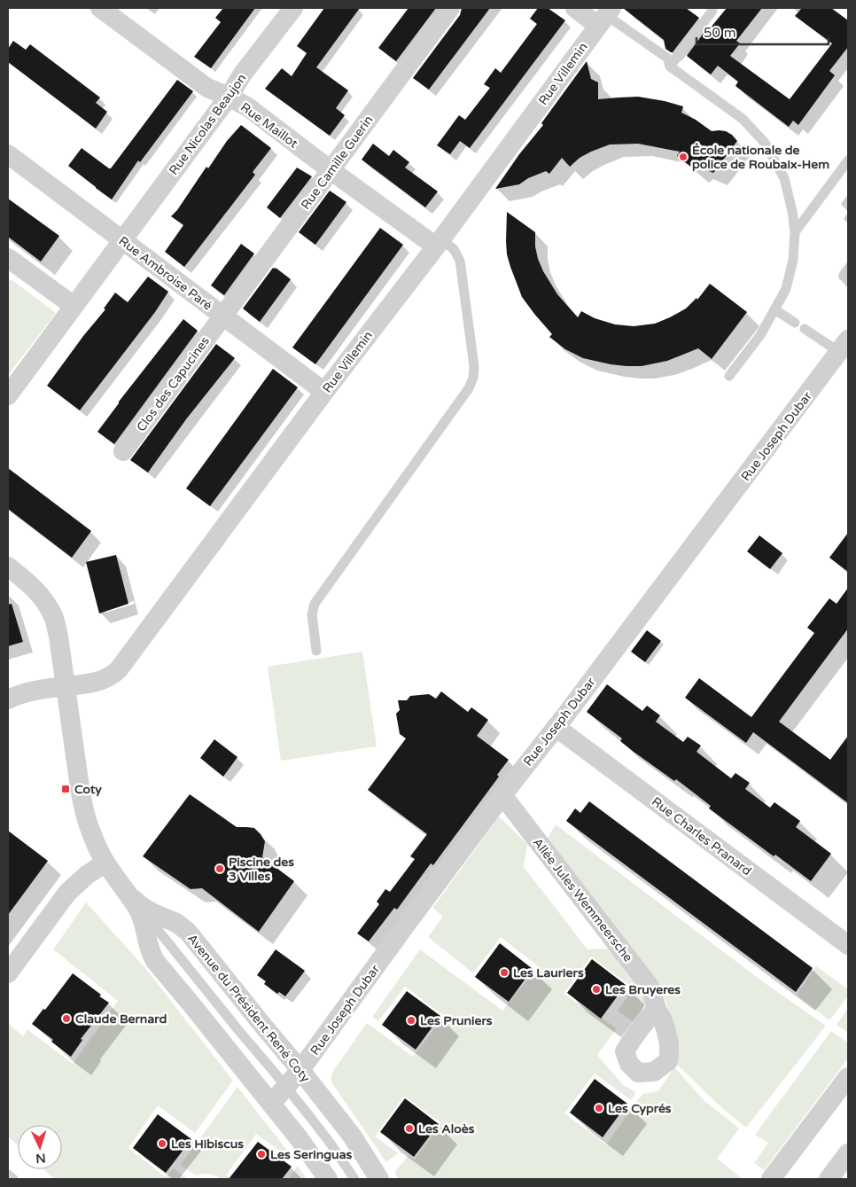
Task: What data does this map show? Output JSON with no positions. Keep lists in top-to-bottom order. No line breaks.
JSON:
{"streets":{"street":["Rue Villemin","Rue Nicolas Beaujon","Rue Maillot","Rue Camille Guerin","Rue Ambroise Paré","Clos des Capucines","Rue Joseph Dubar","Rue Charles Pranard","Allée Jules Wemmeersche","Avenue du Président René Coty"]},"crossings":[["Rue Villemin","Rue Maillot"],["Rue Villemin","Rue Ambroise Paré"],["Rue Nicolas Beaujon","Rue Maillot"],["Rue Nicolas Beaujon","Rue Ambroise Paré"],["Rue Maillot","Rue Camille Guerin"],["Rue Camille Guerin","Rue Ambroise Paré"],["Rue Camille Guerin","Clos des Capucines"],["Rue Ambroise Paré","Clos des Capucines"],["Rue Joseph Dubar","Rue Charles Pranard"],["Rue Joseph Dubar","Allée Jules Wemmeersche"],["Rue Joseph Dubar","Avenue du Président René Coty"]],"places":{"other":["École nationale de police de Roubaix-Hem","Piscine des 3 Villes","Les Lauriers","Les Bruyeres","Claude Bernard","Les Pruniers","Les Cyprés","Les Aloès","Les Hibiscus","Les Seringuas"],"transit":["Coty"]},"scale_bar":"50 m","north":"bottom"}
